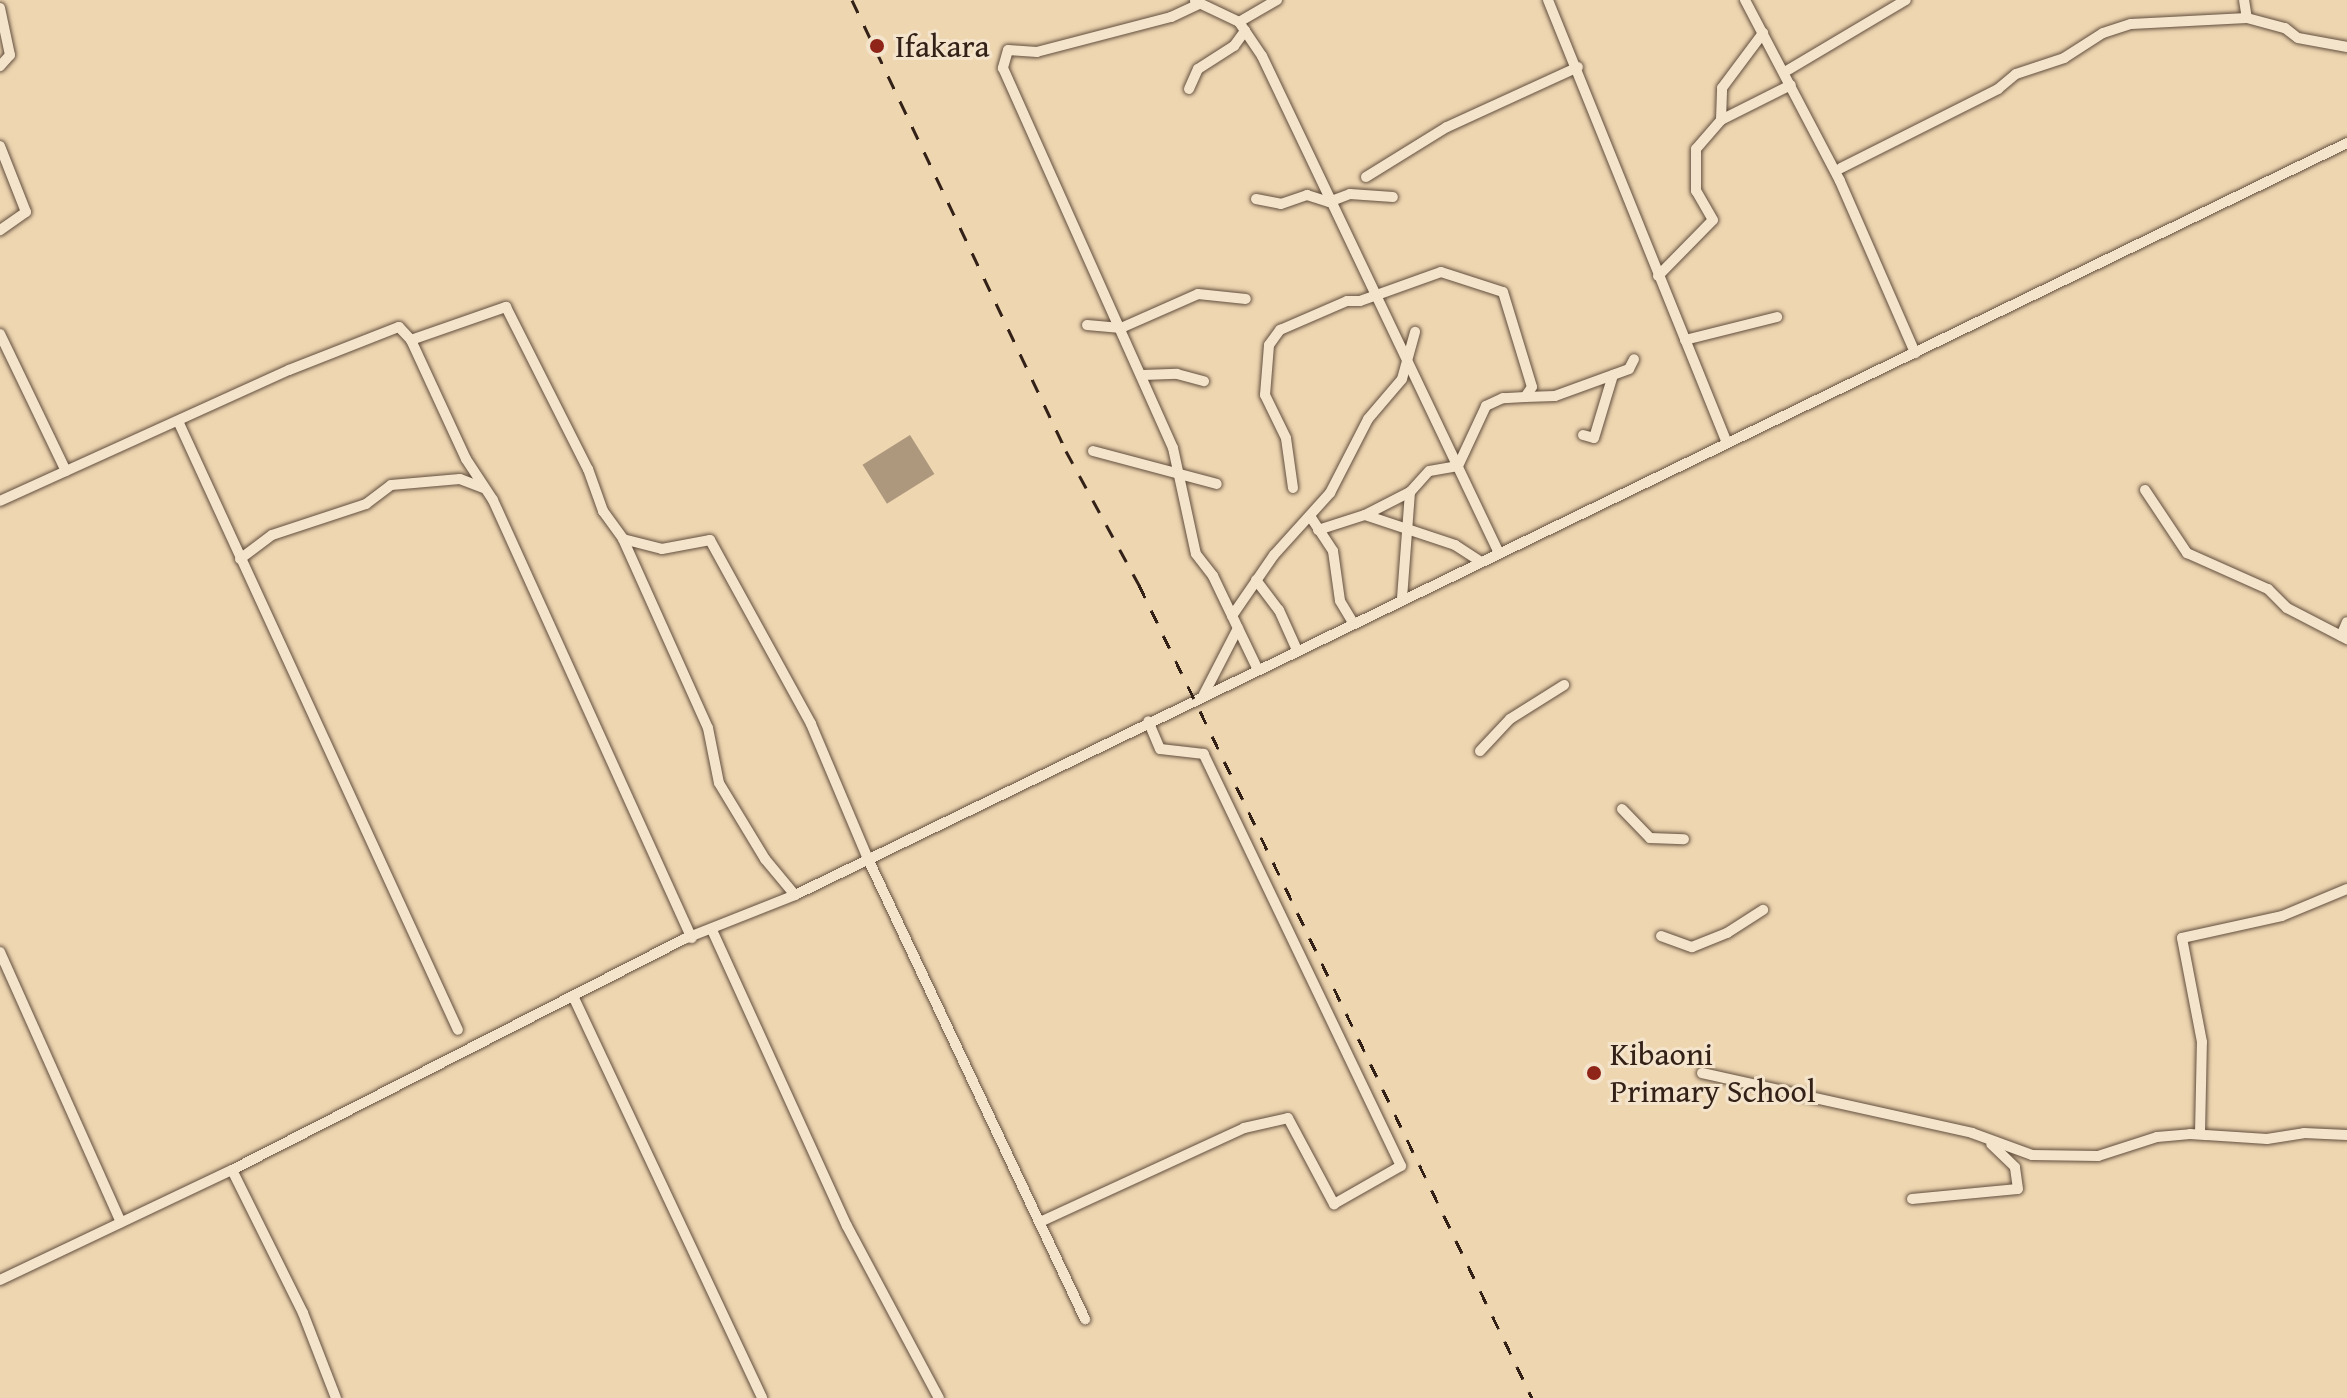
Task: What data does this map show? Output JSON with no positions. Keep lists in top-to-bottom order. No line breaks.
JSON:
{"places":["Ifakara","Kibaoni Primary School"]}
